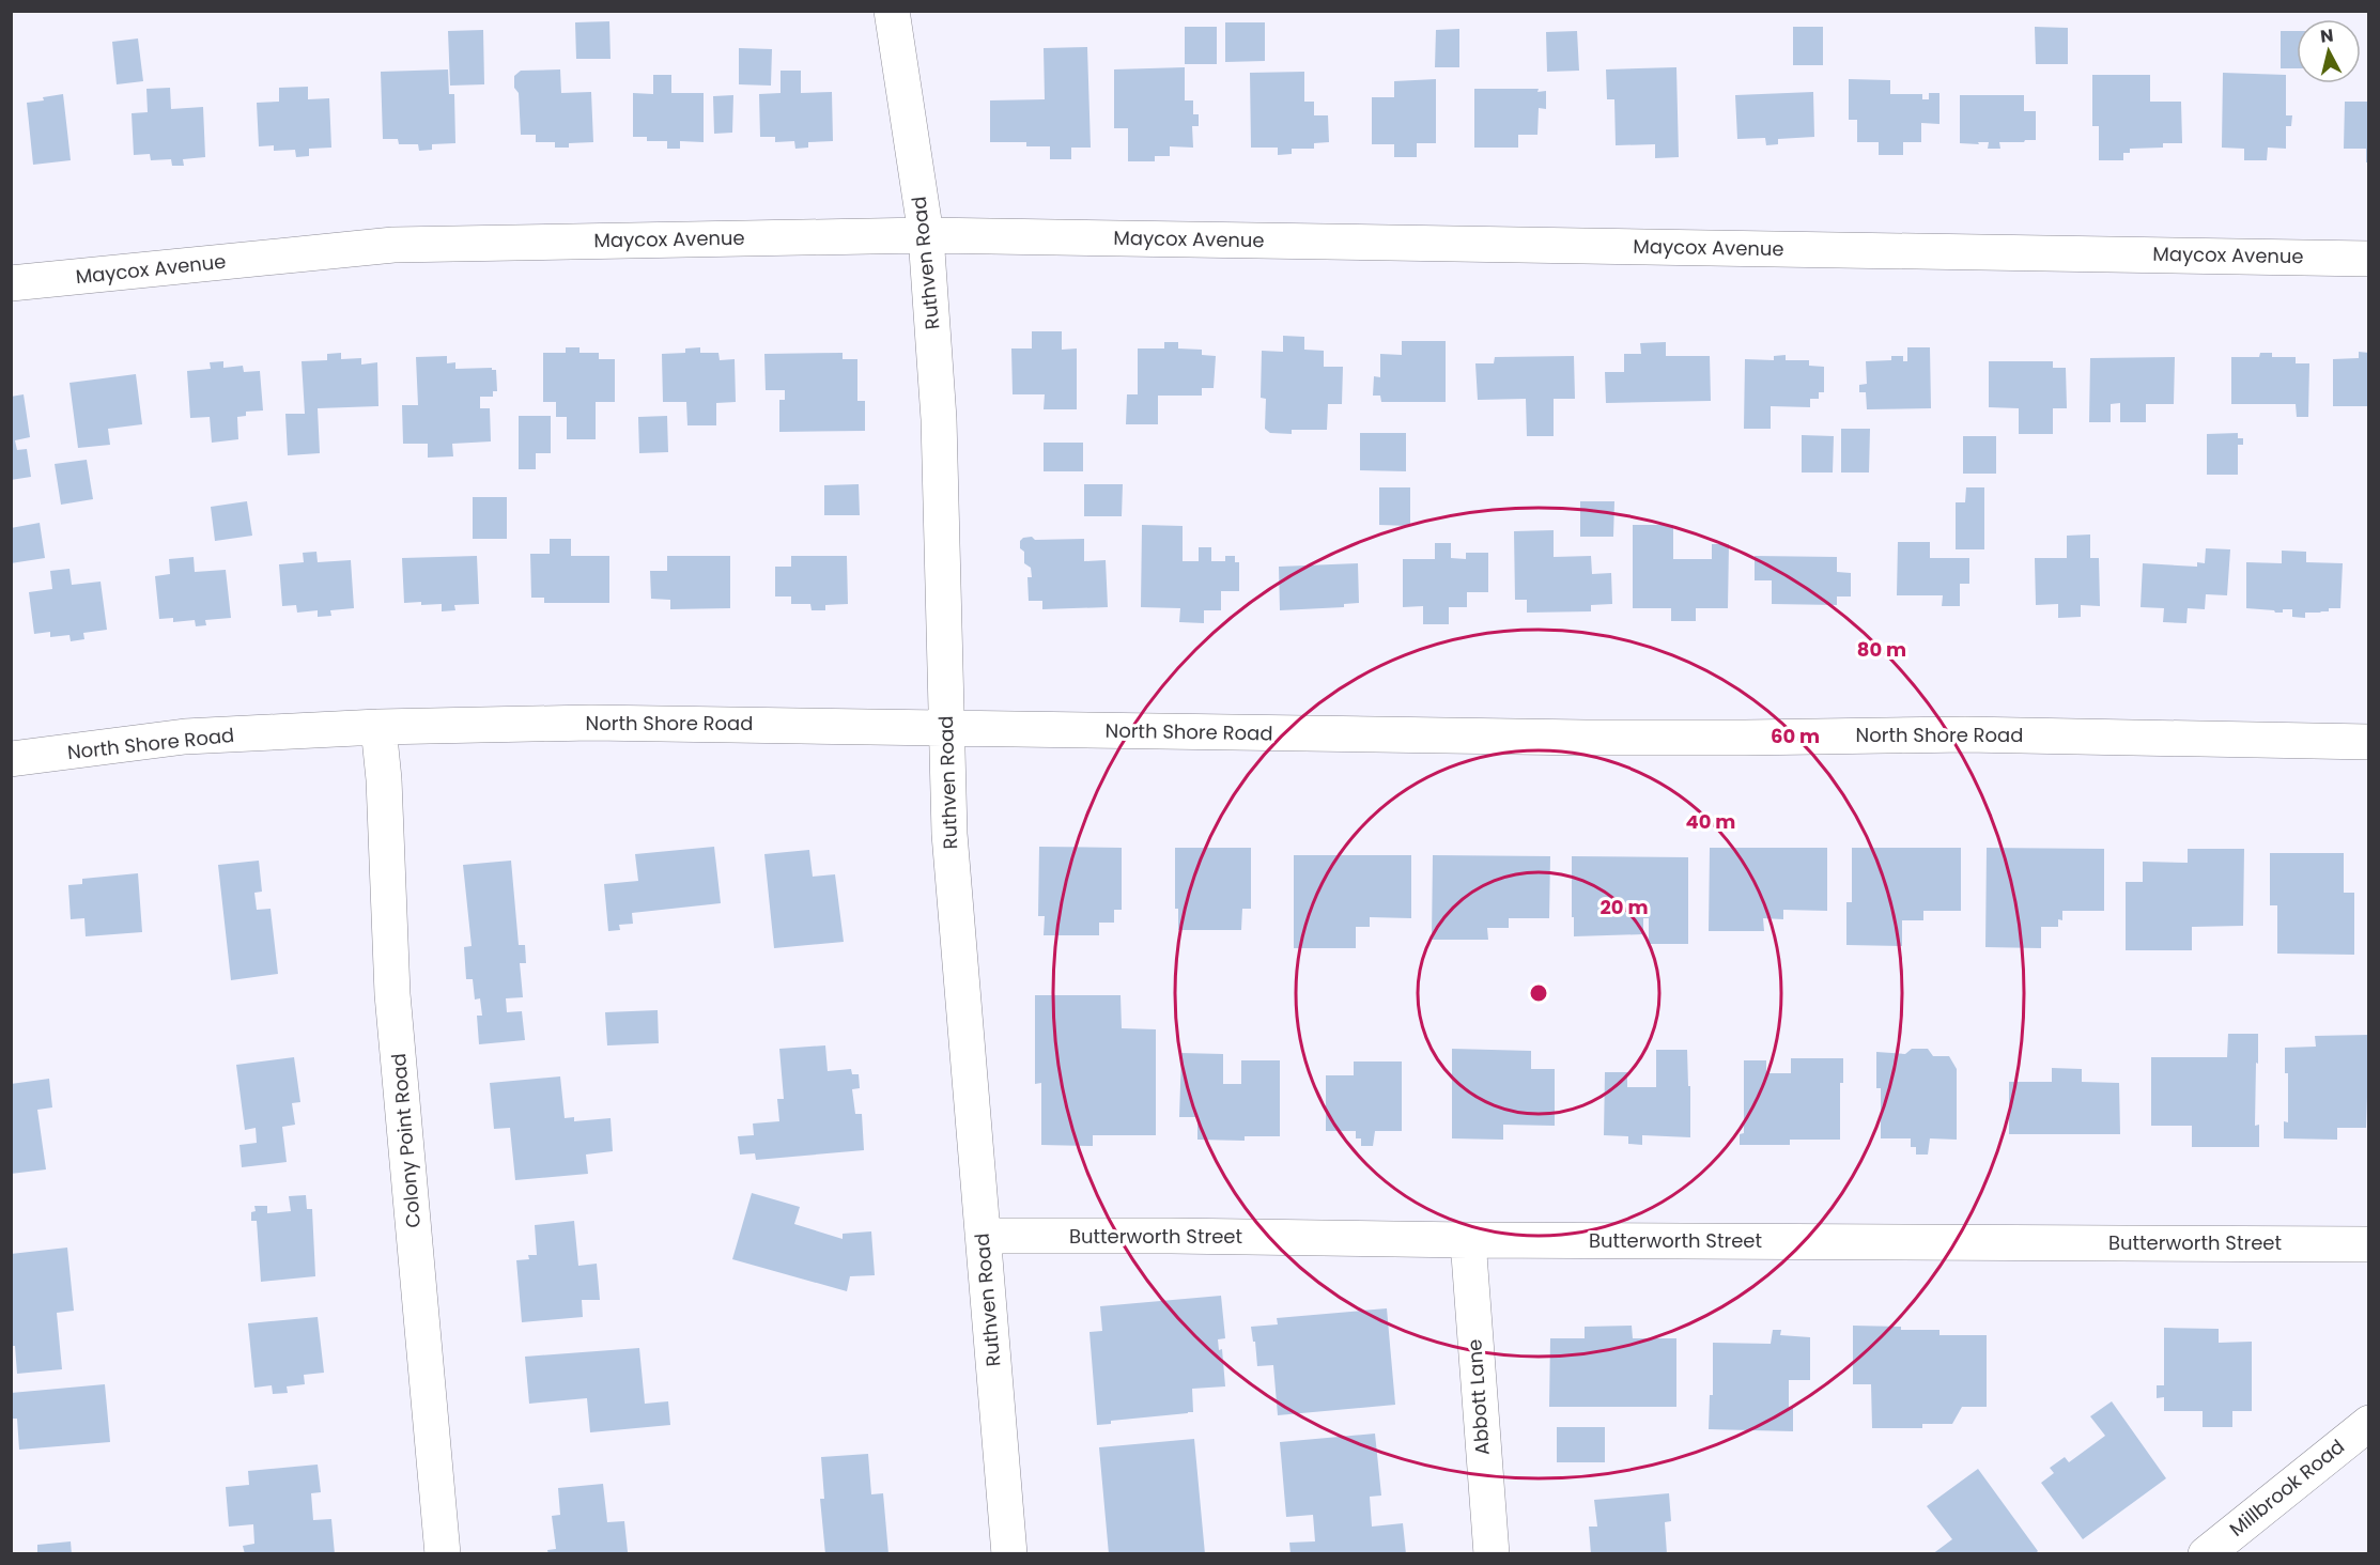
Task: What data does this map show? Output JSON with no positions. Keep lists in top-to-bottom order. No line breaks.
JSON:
{"streets":{"street":["Maycox Avenue","Ruthven Road","North Shore Road","Colony Point Road","Butterworth Street","Abbott Lane","Millbrook Road"]},"crossings":[["Maycox Avenue","Ruthven Road"],["Ruthven Road","North Shore Road"],["Ruthven Road","Butterworth Street"],["North Shore Road","Colony Point Road"],["Butterworth Street","Abbott Lane"]],"north":"top","rings":["80 m","60 m","40 m","20 m"]}
